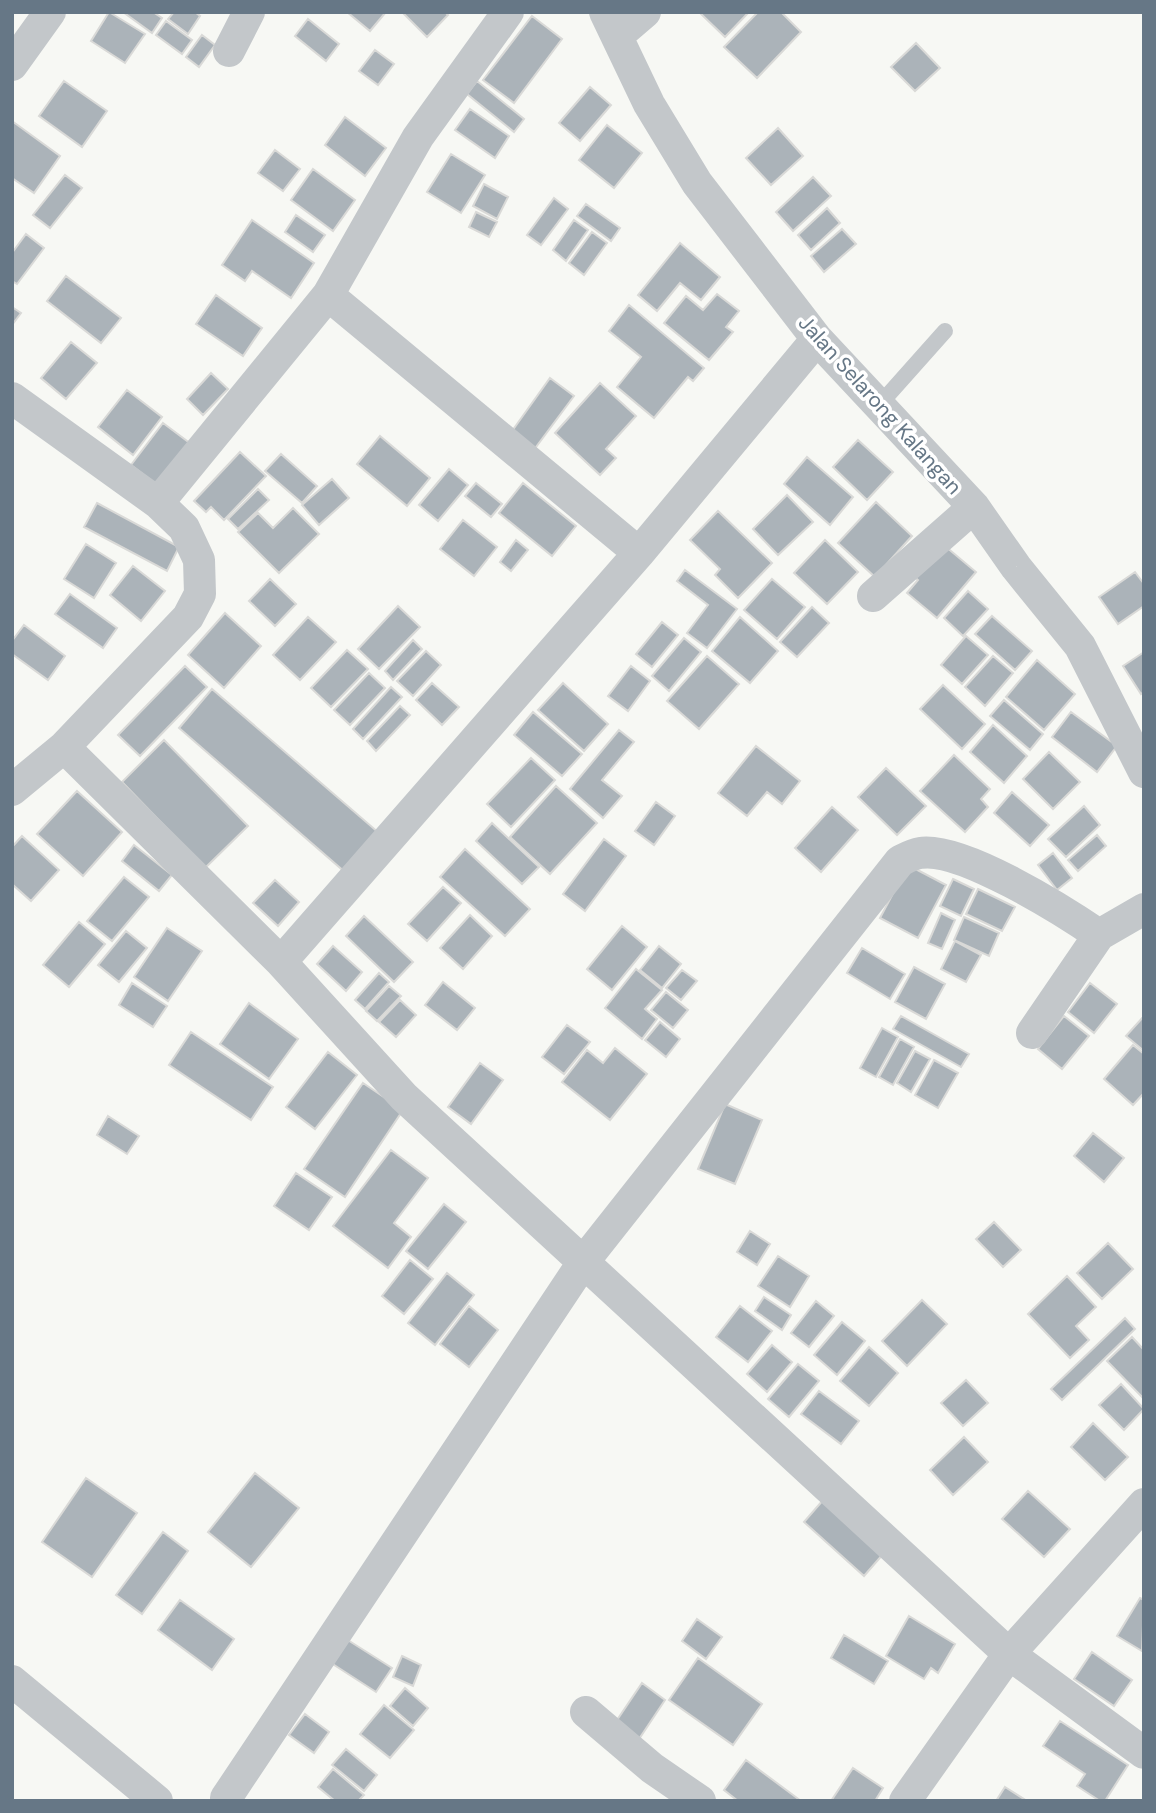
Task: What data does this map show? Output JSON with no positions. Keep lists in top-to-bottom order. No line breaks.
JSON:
{"streets":{"street":["Jalan Selarong Kalangan"]}}
